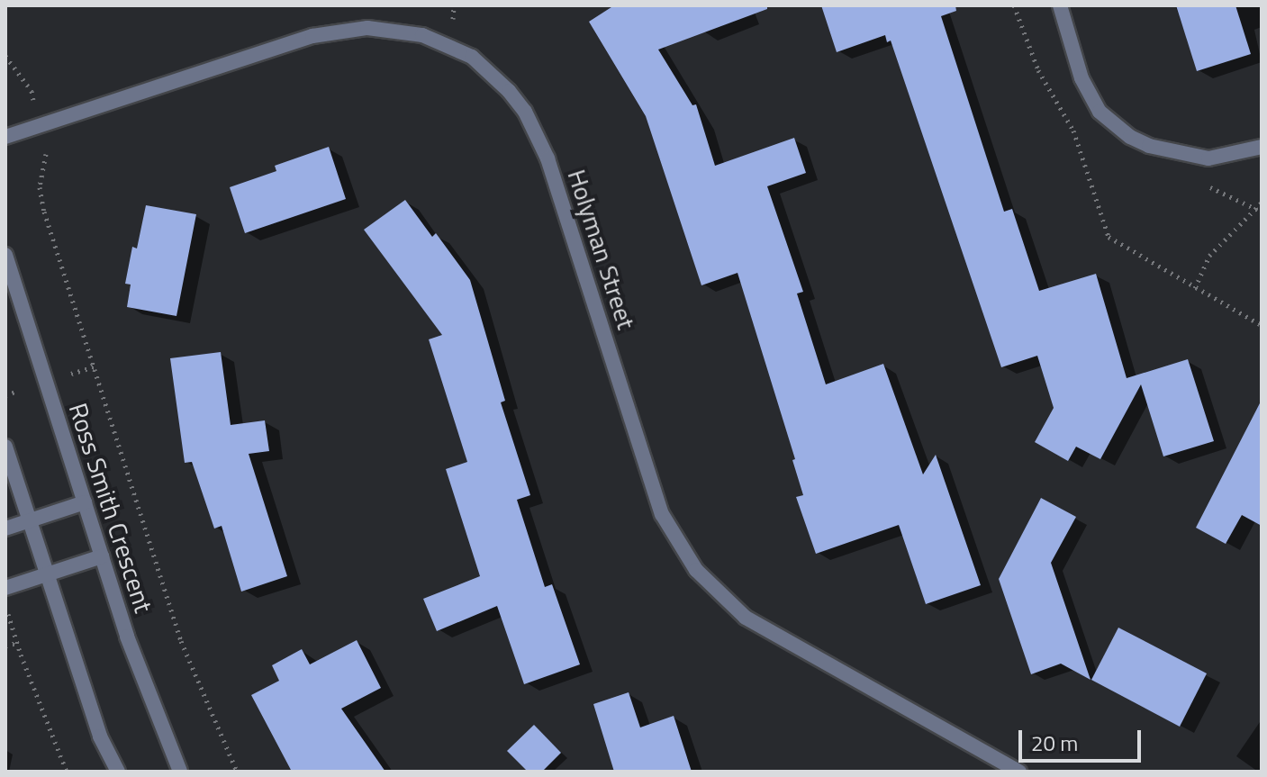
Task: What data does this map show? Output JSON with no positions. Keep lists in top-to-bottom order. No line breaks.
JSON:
{"streets":{"street":["Holyman Street","Ross Smith Crescent"]},"scale_bar":"20 m"}
